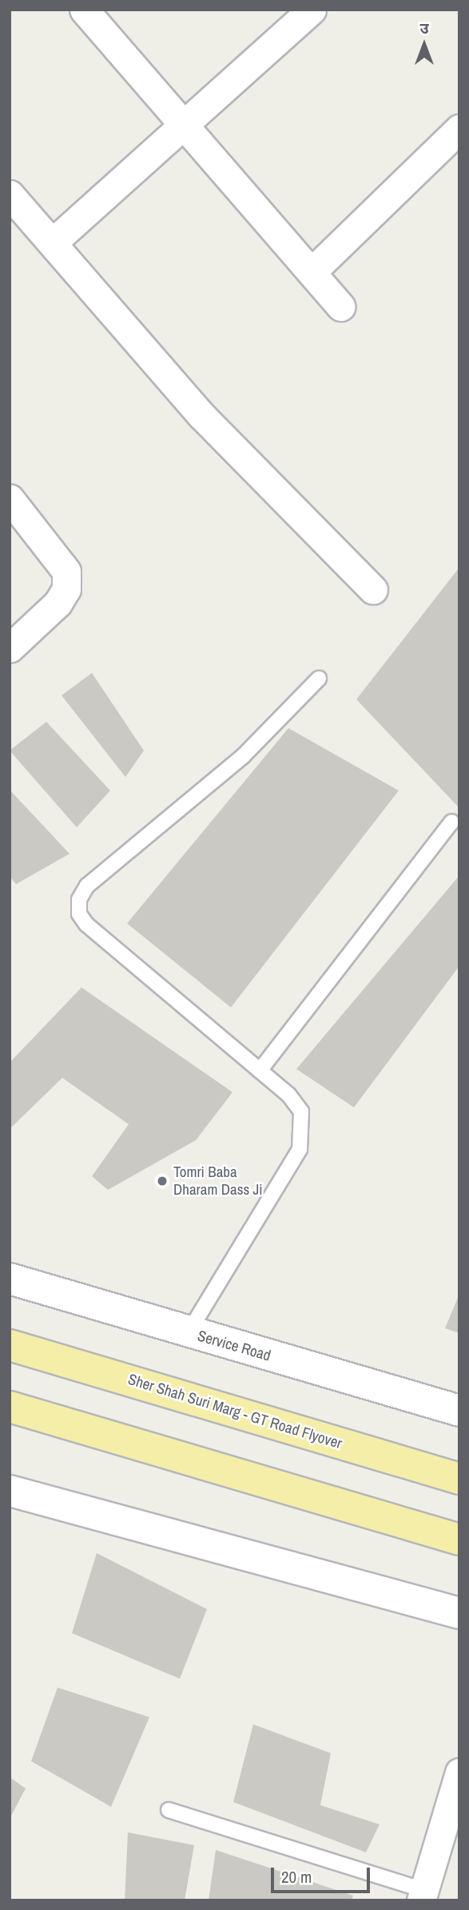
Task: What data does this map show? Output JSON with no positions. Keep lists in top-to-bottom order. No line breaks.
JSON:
{"streets":{"highway":["Sher Shah Suri Marg - GT Road Flyover"],"street":["Service Road"]},"places":["Tomri Baba Dharam Dass Ji"],"scale_bar":"20 m","north":"top"}
